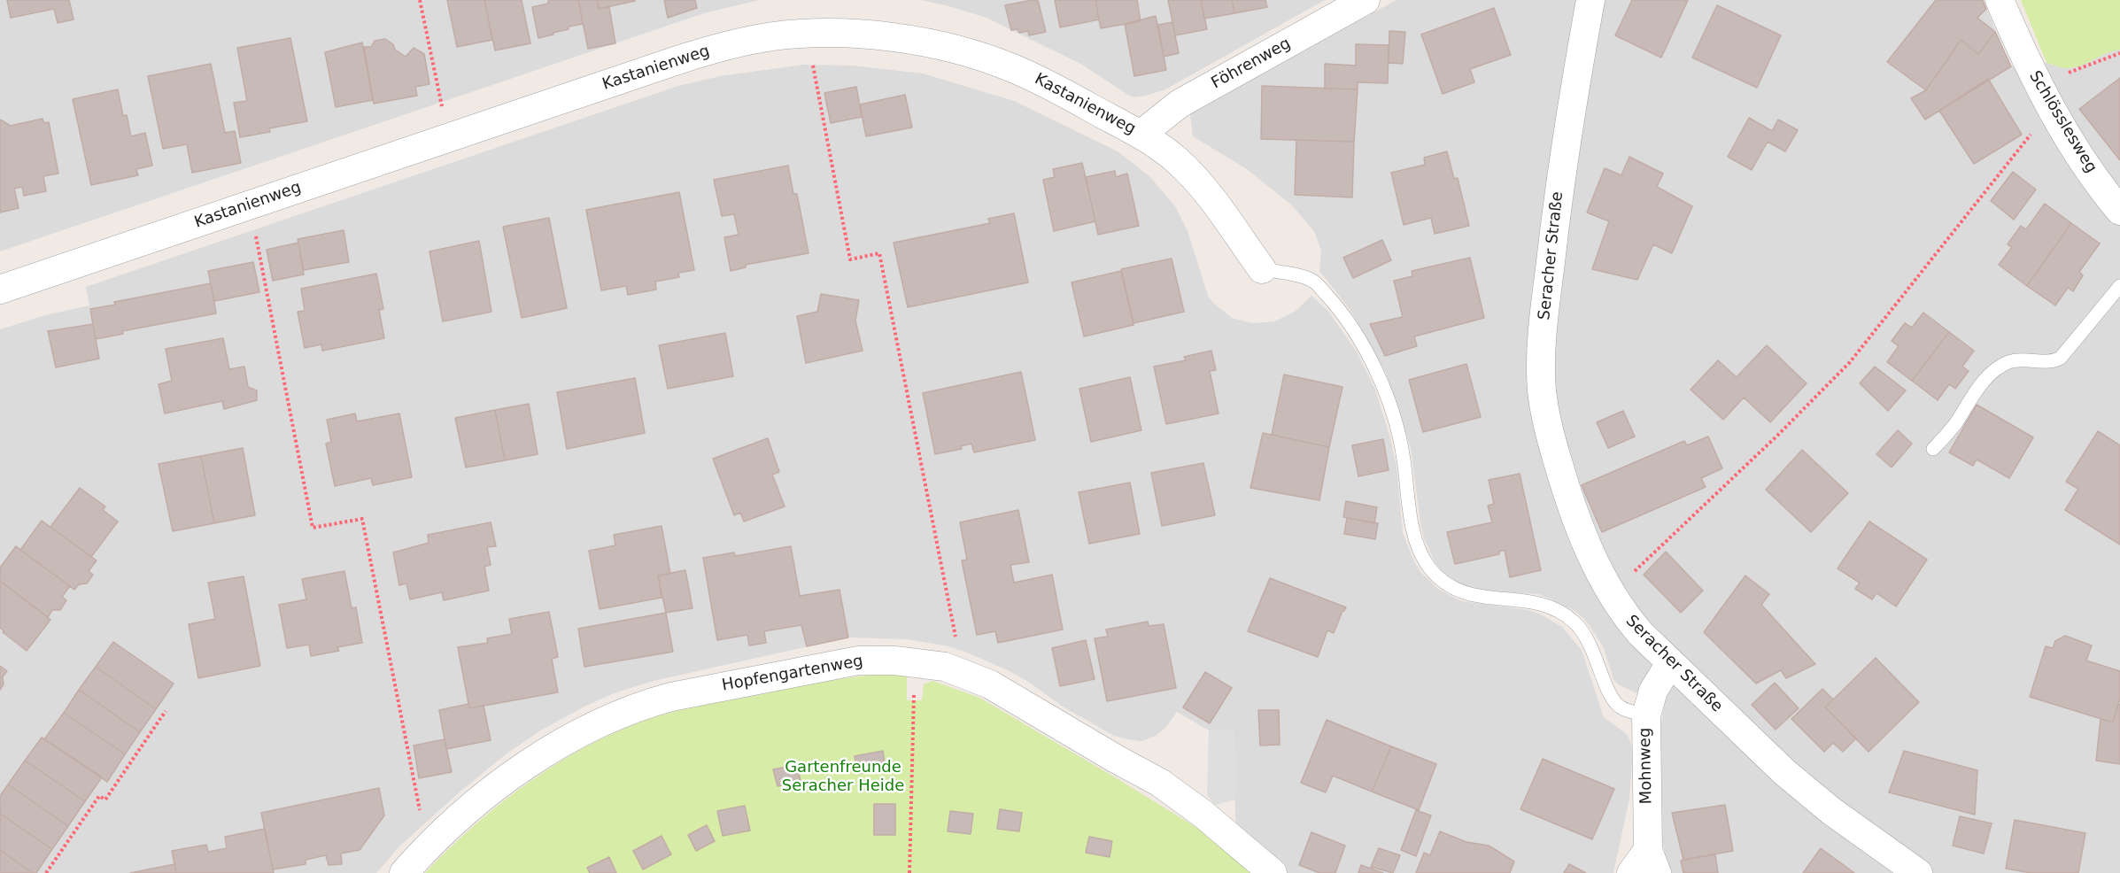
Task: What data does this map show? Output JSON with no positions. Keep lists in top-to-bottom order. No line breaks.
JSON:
{"streets":{"street":["Föhrenweg","Kastanienweg","Schlösslesweg","Seracher Straße","Hopfengartenweg","Mohnweg"]},"crossings":[["Föhrenweg","Kastanienweg"],["Seracher Straße","Mohnweg"]],"parks":["Gartenfreunde Seracher Heide"]}
